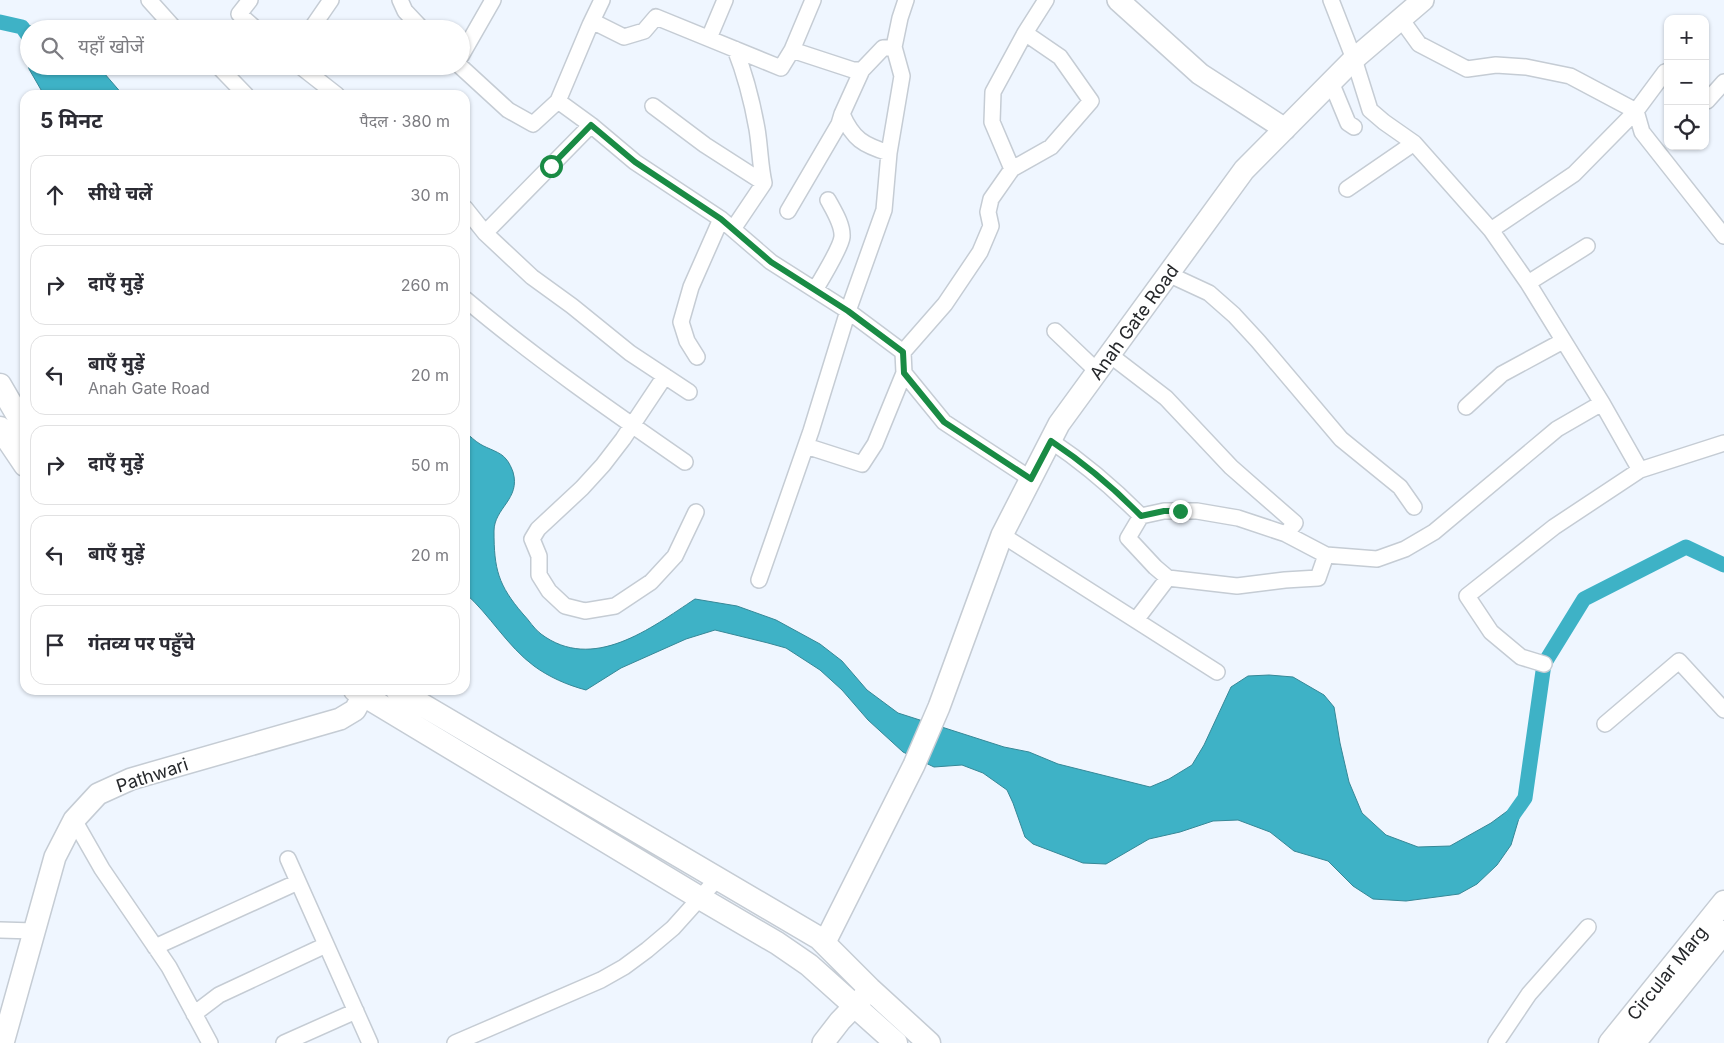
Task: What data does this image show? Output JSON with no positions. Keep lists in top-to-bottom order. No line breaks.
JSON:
{"streets":{"main road":["Circular Marg"],"street":["Anah Gate Road","Pathwari"]},"page":{"map_buttons":["+","−"],"search":"यहाँ खोजें","heading":["5 मिनट","पैदल · 380 m"],"list":[["सीधे चलें","30 m"],["दाएँ मुड़ें","260 m"],["बाएँ मुड़ें","Anah Gate Road","20 m"],["दाएँ मुड़ें","50 m"],["बाएँ मुड़ें","20 m"],"गंतव्य पर पहुँचे"]}}
